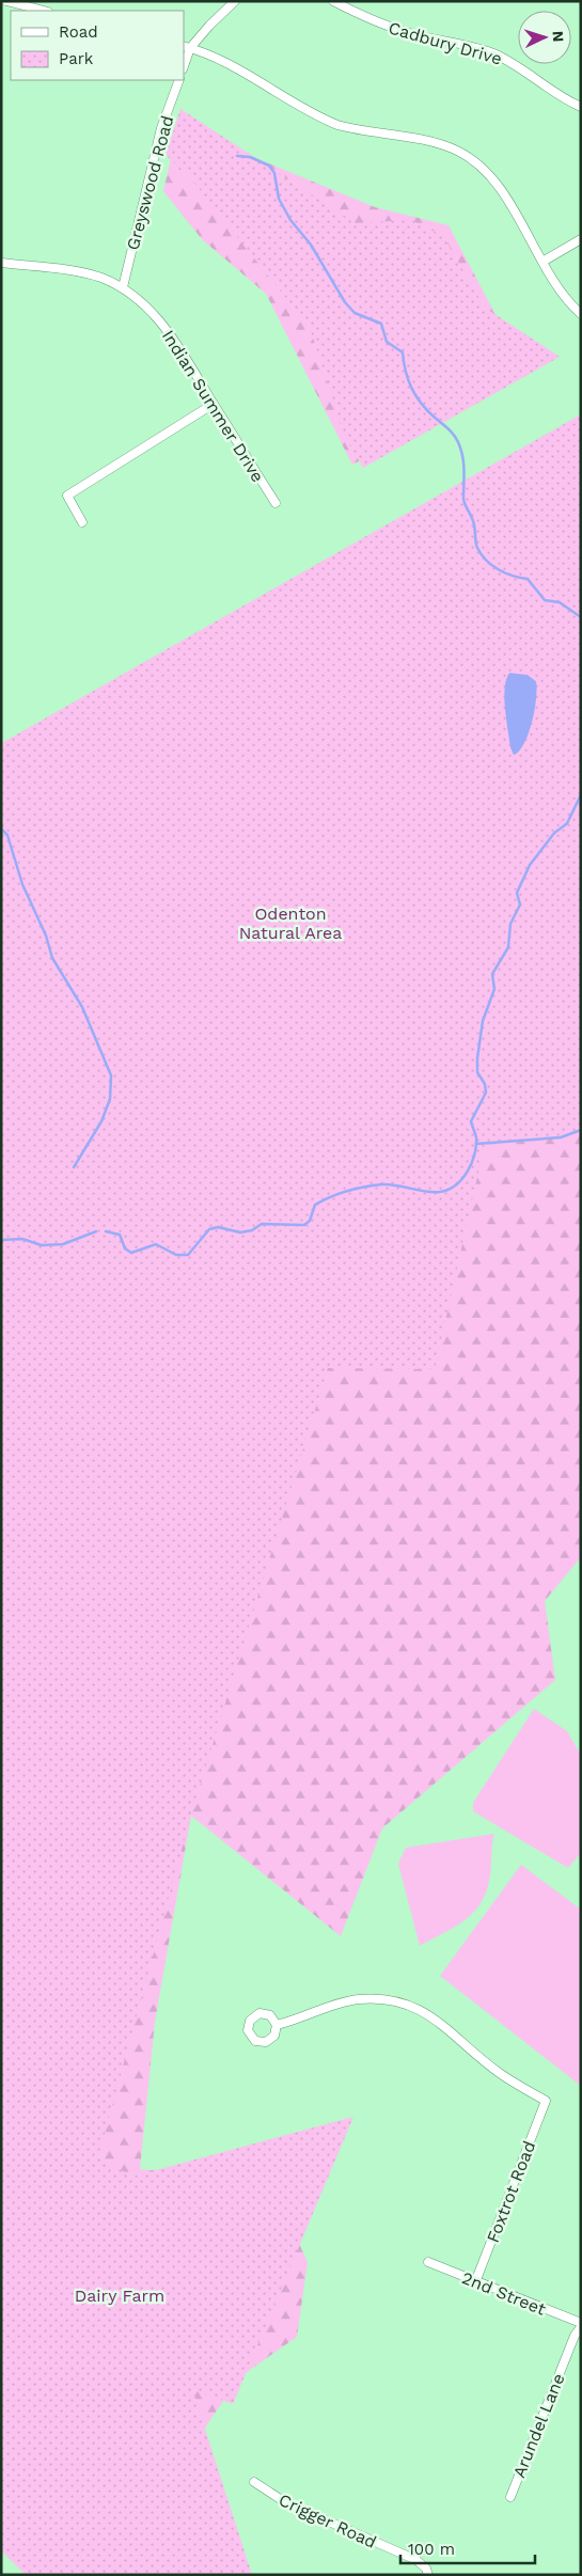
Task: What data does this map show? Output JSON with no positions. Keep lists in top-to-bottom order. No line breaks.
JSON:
{"streets":{"street":["Cadbury Drive","Greyswood Road","Indian Summer Drive","Foxtrot Road","2nd Street","Arundel Lane","Crigger Road"]},"crossings":[["Greyswood Road","Indian Summer Drive"],["Foxtrot Road","2nd Street"],["2nd Street","Arundel Lane"]],"parks":["Odenton Natural Area","Dairy Farm"],"legend":["Road","Park"],"scale_bar":"100 m","north":"right"}
